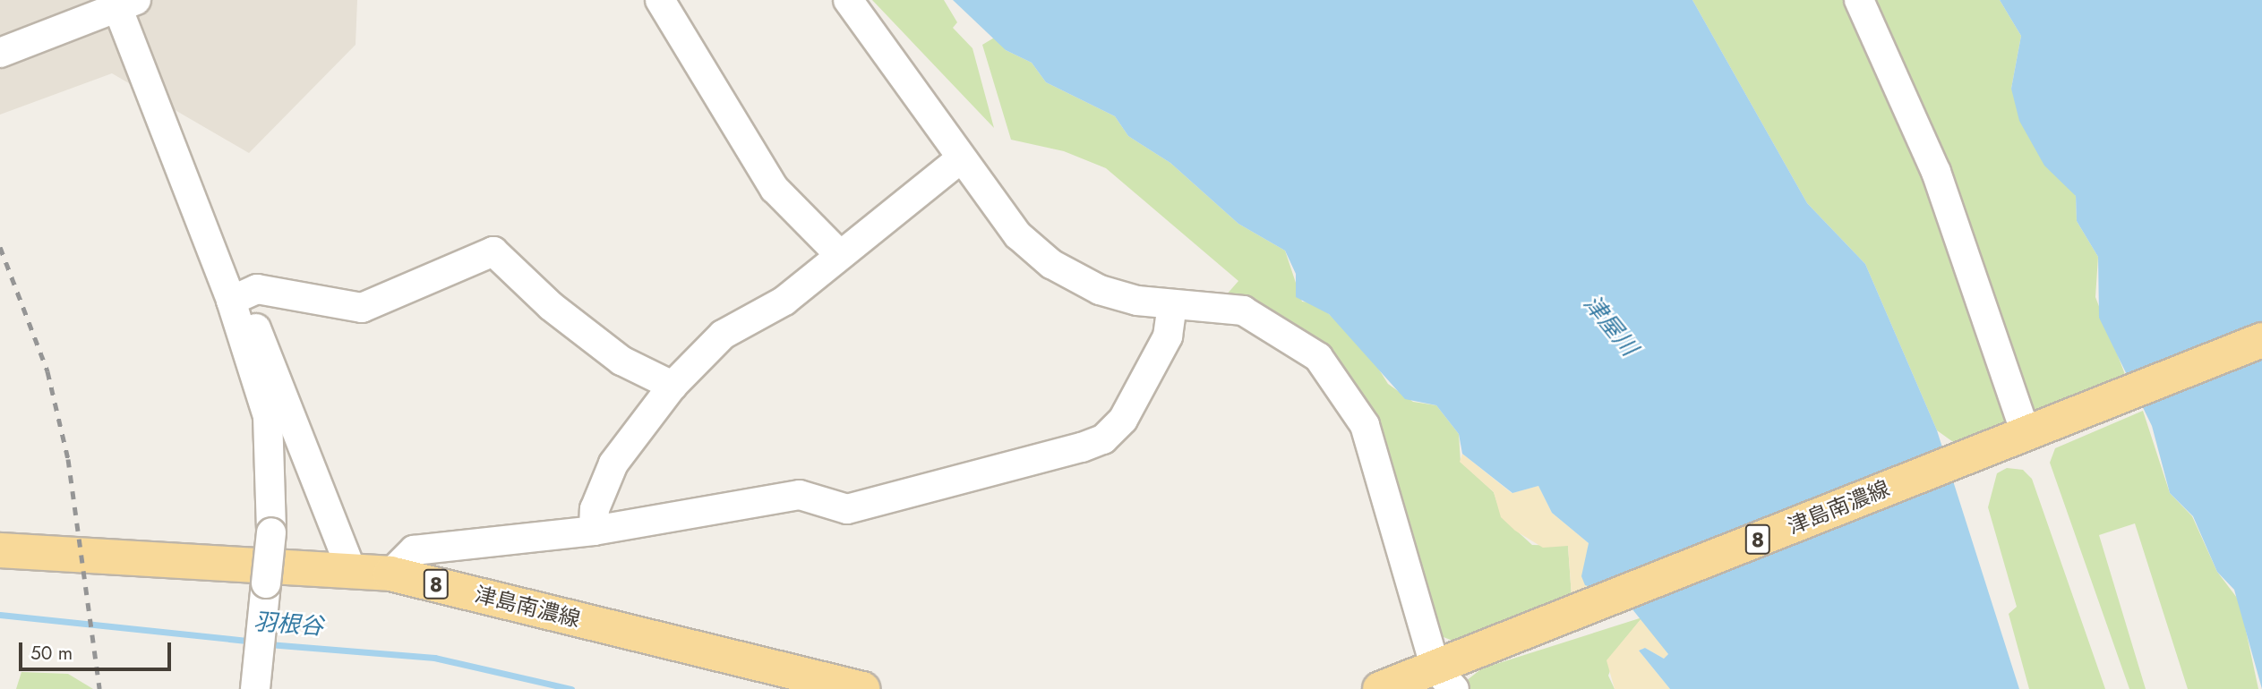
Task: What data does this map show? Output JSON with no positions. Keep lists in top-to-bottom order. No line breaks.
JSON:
{"streets":{"main road":["津島南濃線","8"]},"water":["津屋川","羽根谷"],"scale_bar":"50 m"}
